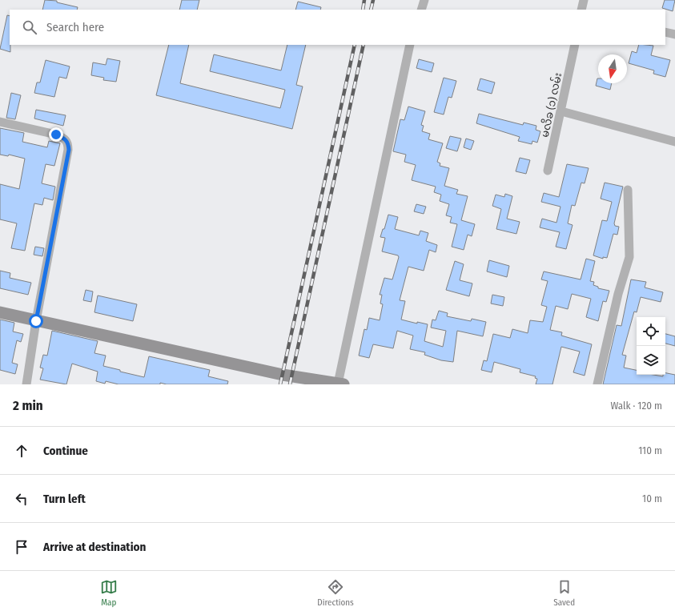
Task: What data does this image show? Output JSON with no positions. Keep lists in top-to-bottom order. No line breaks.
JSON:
{"streets":{"street":["မလိခ (၁) လမ်း"]},"north":"bottom","page":{"search":"Search here","heading":["2 min","Walk · 120 m"],"list":[["Continue","110 m"],["Turn left","10 m"],"Arrive at destination"],"nav":["Map","Directions","Saved"]}}
